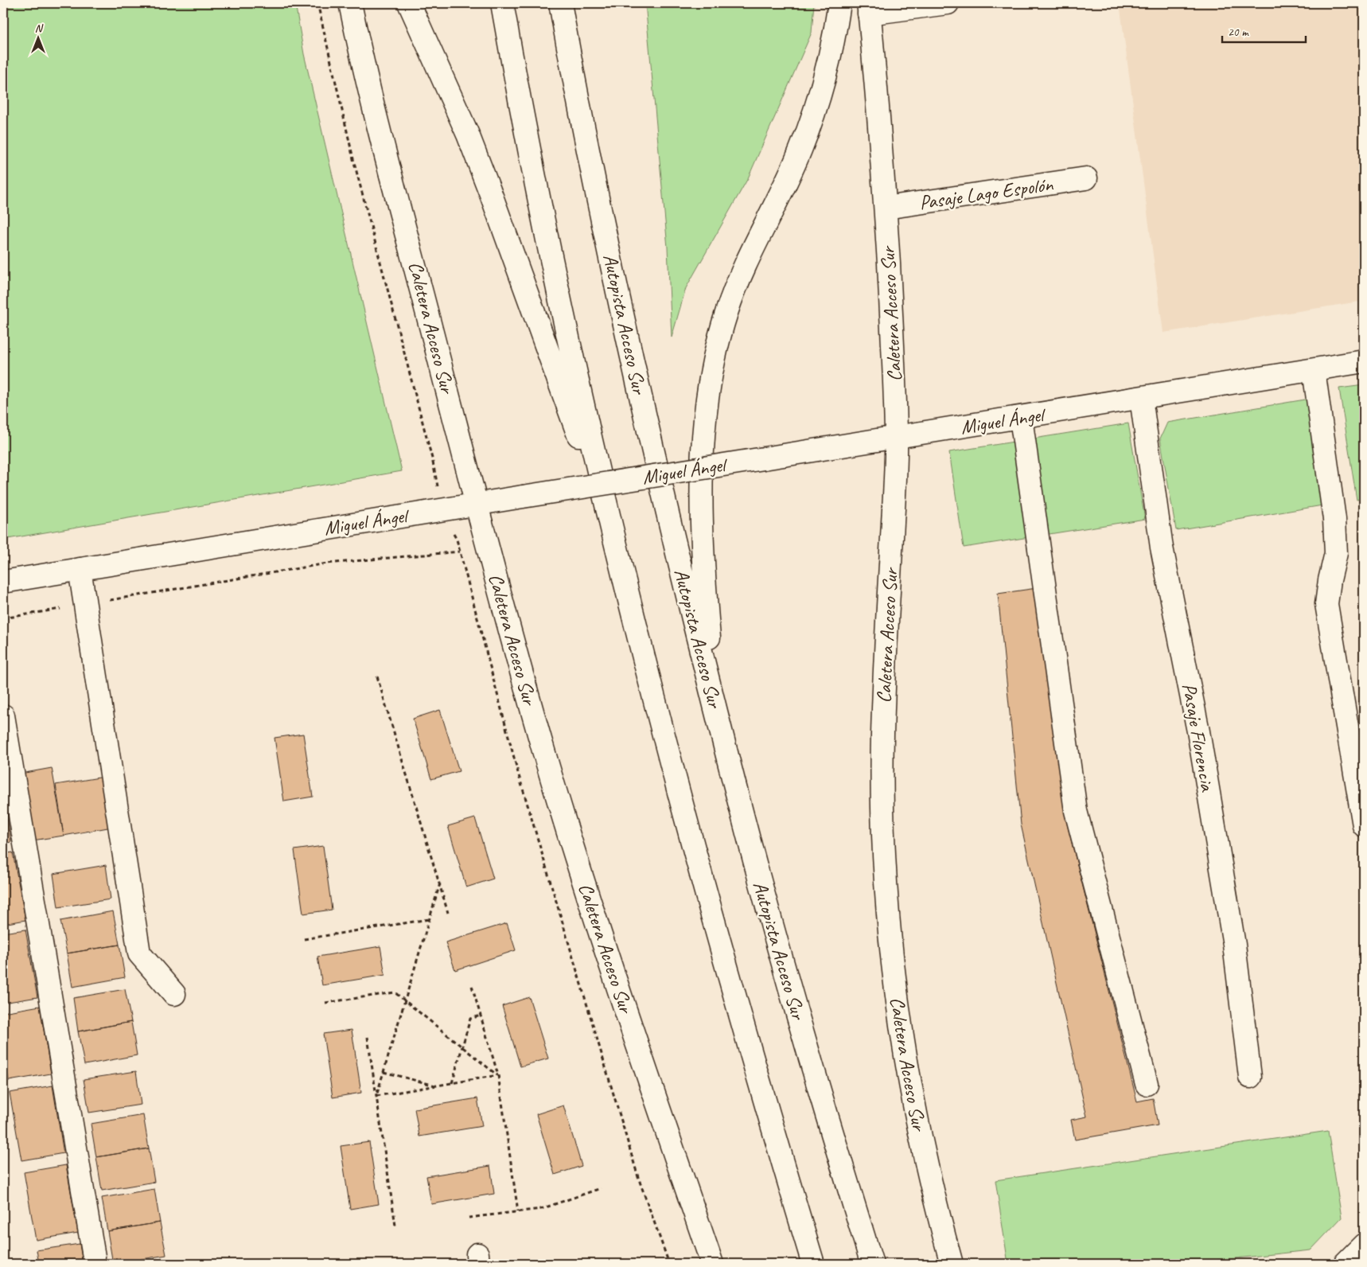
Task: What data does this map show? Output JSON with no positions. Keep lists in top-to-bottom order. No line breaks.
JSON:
{"streets":{"main road":["Pasaje Lago Espolón","Caletera Acceso Sur","Autopista Acceso Sur","Miguel Ángel","Pasaje Florencia"]},"crossings":[["Pasaje Lago Espolón","Caletera Acceso Sur"],["Caletera Acceso Sur","Miguel Ángel"],["Miguel Ángel","Pasaje Florencia"]],"scale_bar":"20 m","north":"top"}
